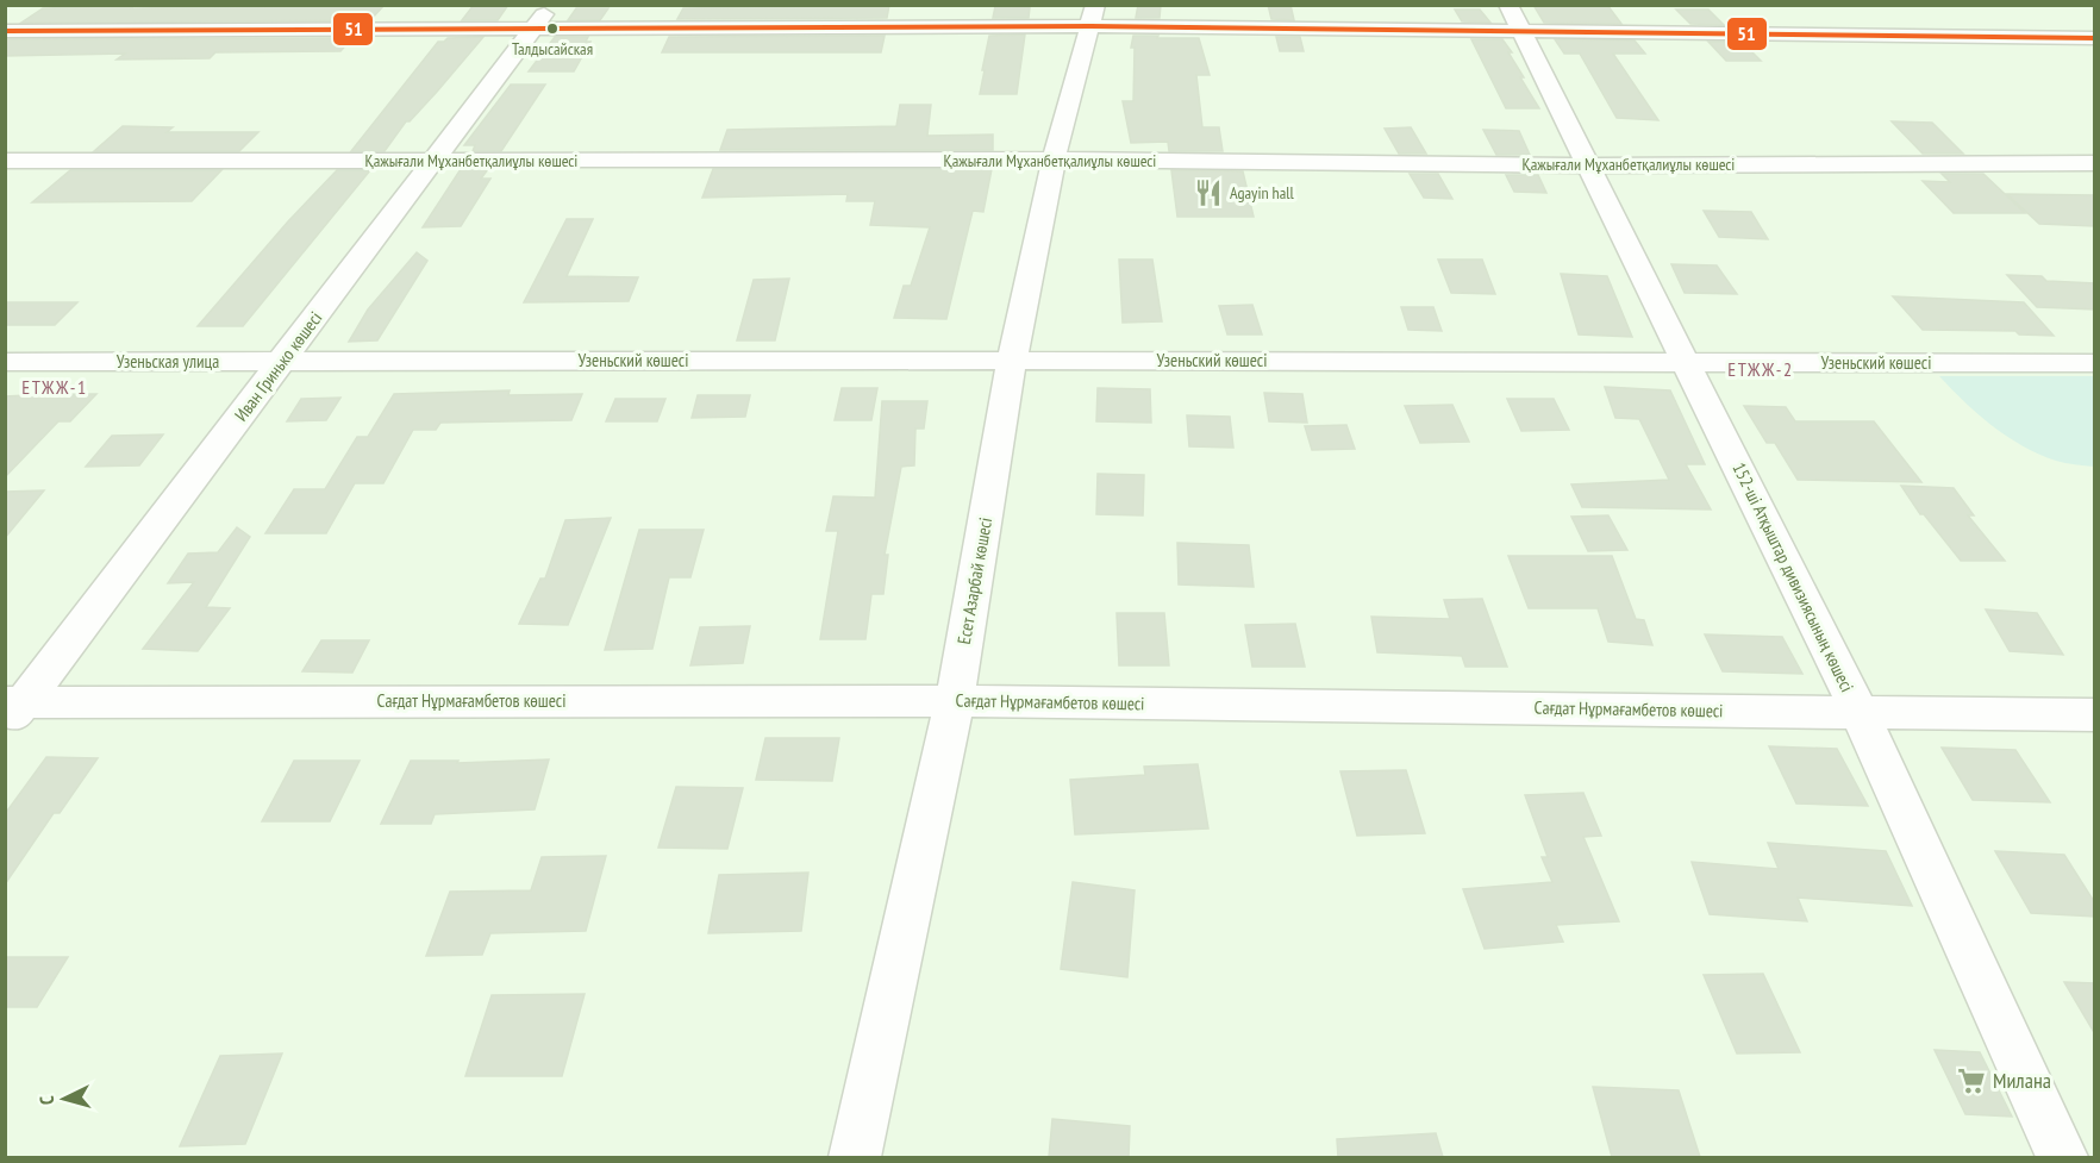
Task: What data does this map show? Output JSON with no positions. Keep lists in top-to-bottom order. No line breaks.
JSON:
{"streets":{"street":["Қажығали Мұханбетқалиұлы көшесі","Узеньский көшесі","Узеньская улица","Иван Гринько көшесі","152-ші Атқыштар дивизиясының көшесі","Есет Азарбай көшесі","Сағдат Нұрмағамбетов көшесі"]},"crossings":[["Қажығали Мұханбетқалиұлы көшесі","Иван Гринько көшесі"],["Қажығали Мұханбетқалиұлы көшесі","152-ші Атқыштар дивизиясының көшесі"],["Қажығали Мұханбетқалиұлы көшесі","Есет Азарбай көшесі"],["Узеньский көшесі","Узеньская улица"],["Узеньский көшесі","152-ші Атқыштар дивизиясының көшесі"],["Узеньский көшесі","Есет Азарбай көшесі"],["Узеньская улица","Иван Гринько көшесі"],["Иван Гринько көшесі","Сағдат Нұрмағамбетов көшесі"],["152-ші Атқыштар дивизиясының көшесі","Сағдат Нұрмағамбетов көшесі"],["Есет Азарбай көшесі","Сағдат Нұрмағамбетов көшесі"]],"districts":["ЕТЖЖ-2","ЕТЖЖ-1"],"places":{"other":["Талдысайская"],"restaurant":["Agayin hall"],"supermarket":["Милана"]},"lines":["transit line 51"],"north":"left"}
